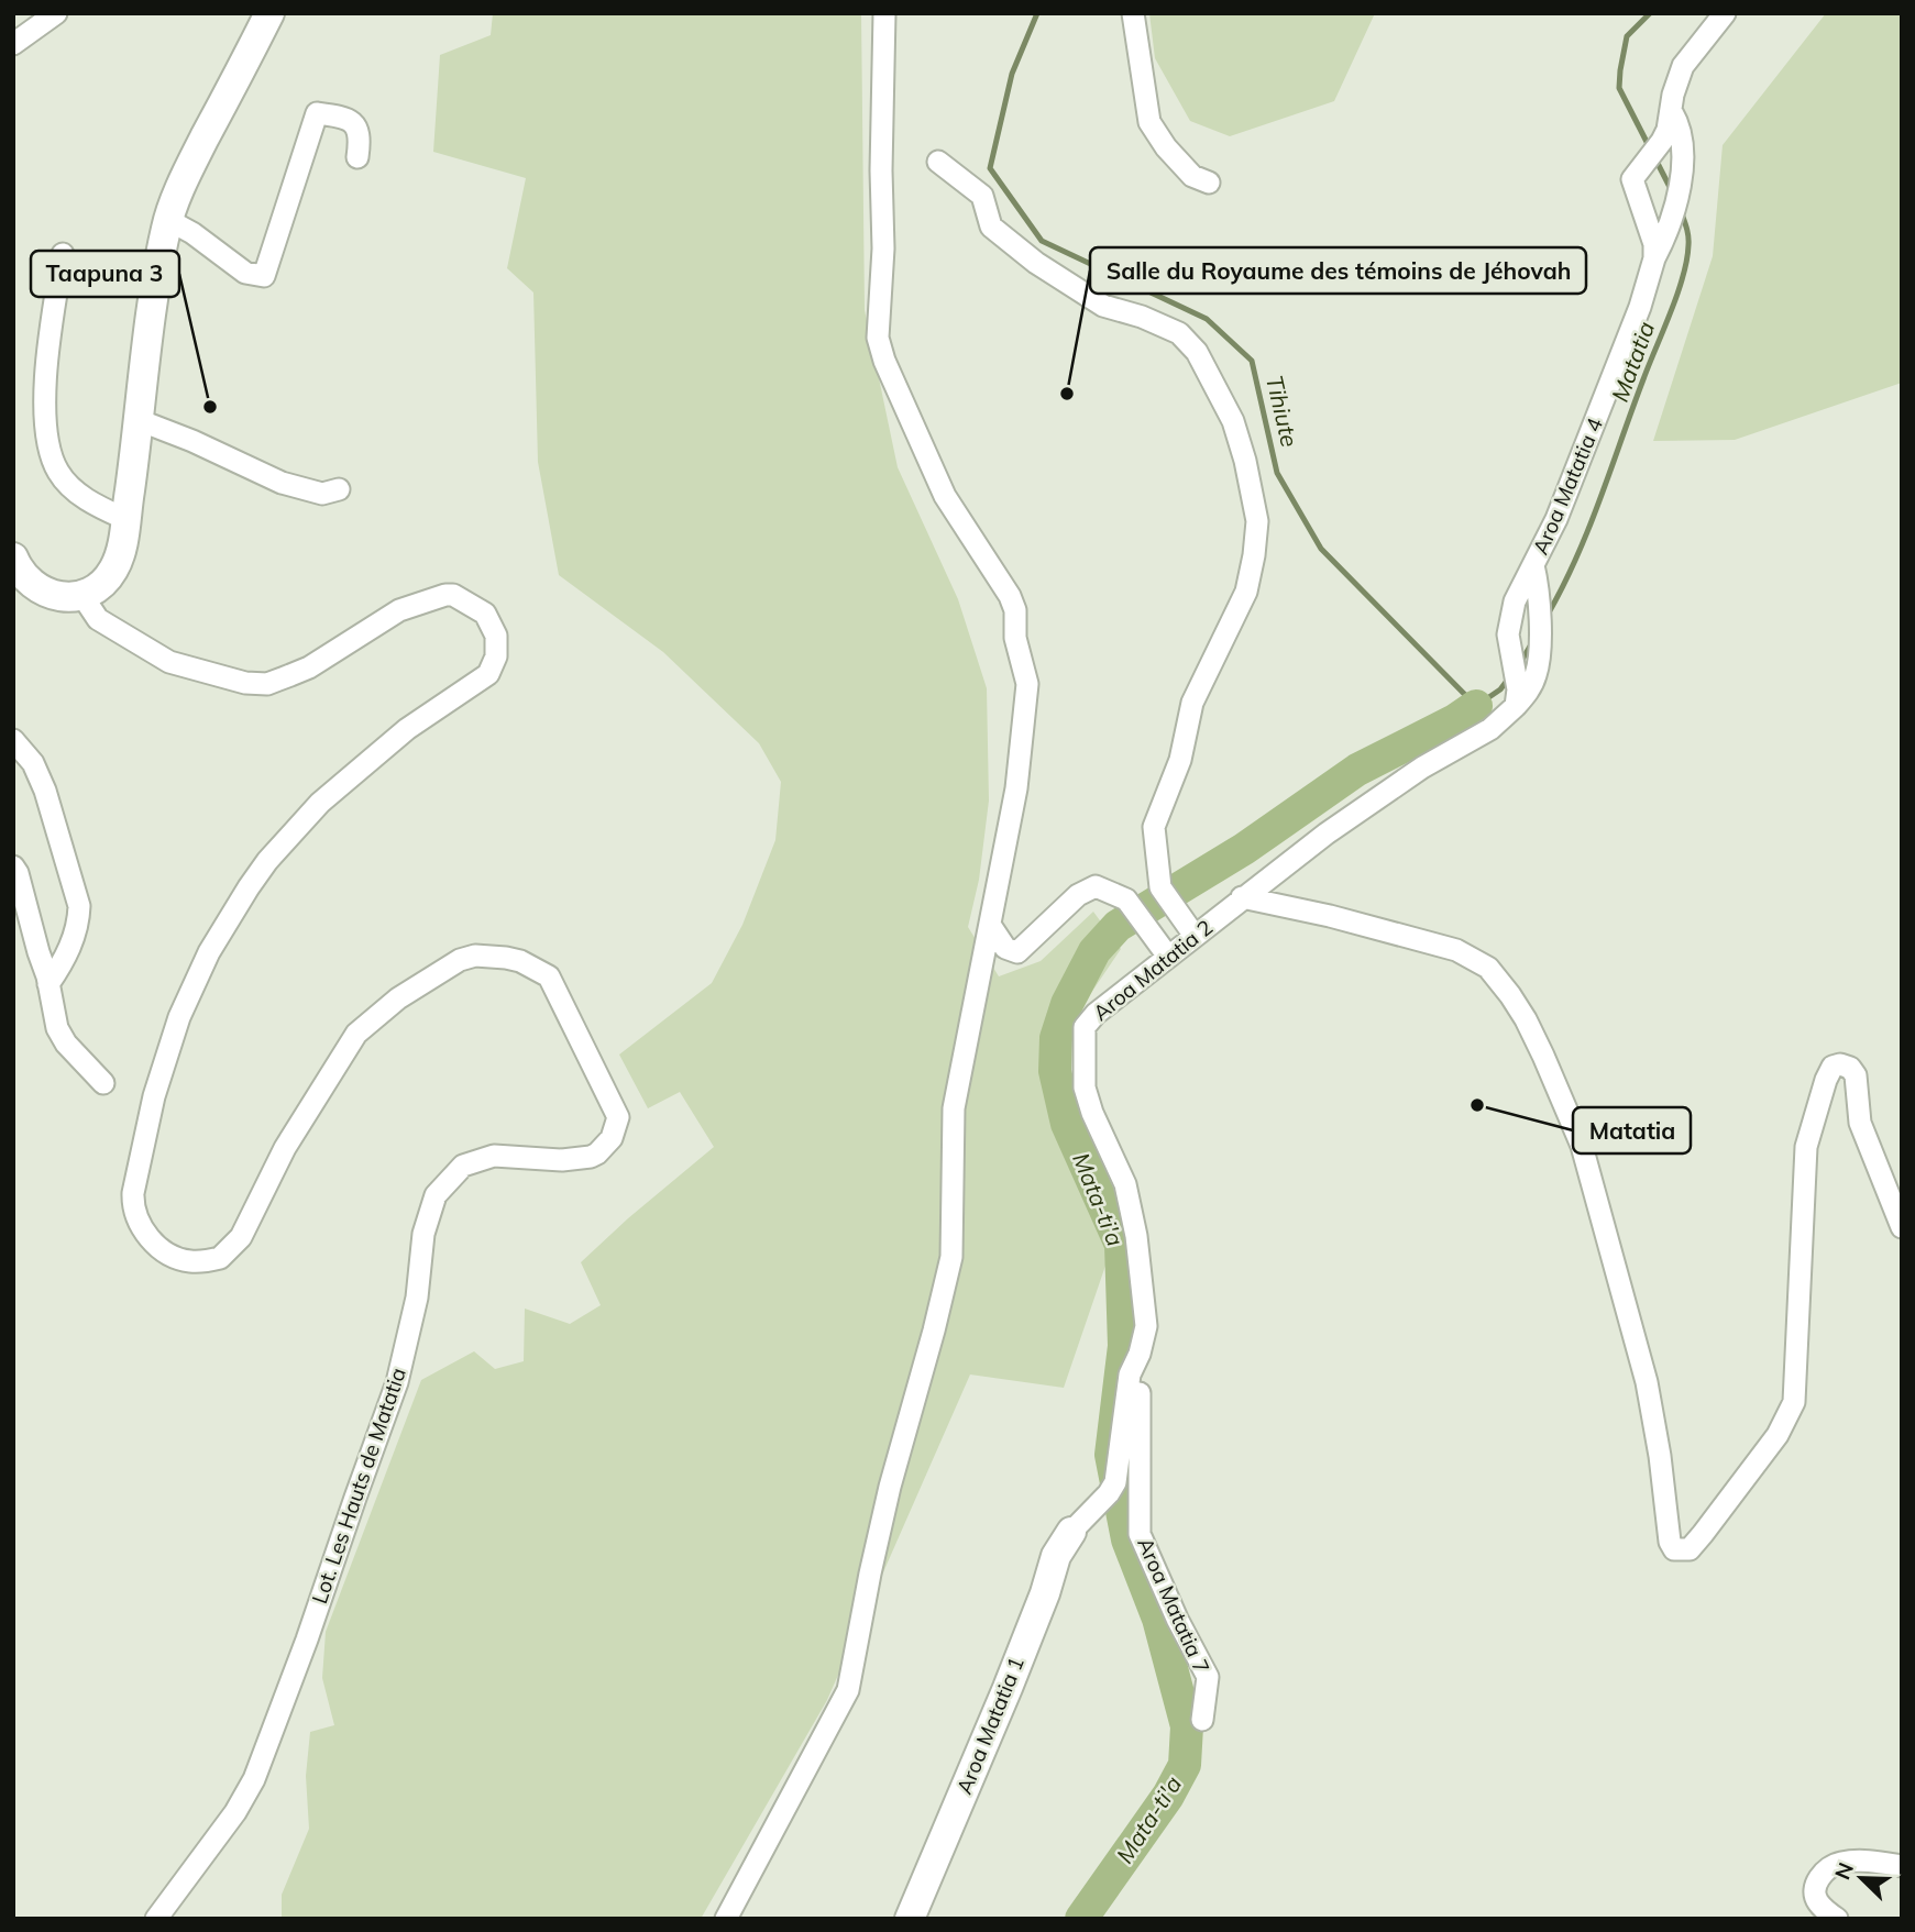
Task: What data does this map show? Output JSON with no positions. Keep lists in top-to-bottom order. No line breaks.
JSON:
{"streets":{"main road":["Aroa Matatia 1"],"street":["Aroa Matatia 4","Aroa Matatia 2","Lot. Les Hauts de Matatia","Aroa Matatia 7"]},"crossings":[["Aroa Matatia 4","Aroa Matatia 2"],["Aroa Matatia 2","Aroa Matatia 7"],["Aroa Matatia 2","Aroa Matatia 1"]],"water":["Matatia","Tihiute","Mata-ti'a"],"places":["Salle du Royaume des témoins de Jéhovah","Taapuna 3","Matatia"],"north":"top left"}
